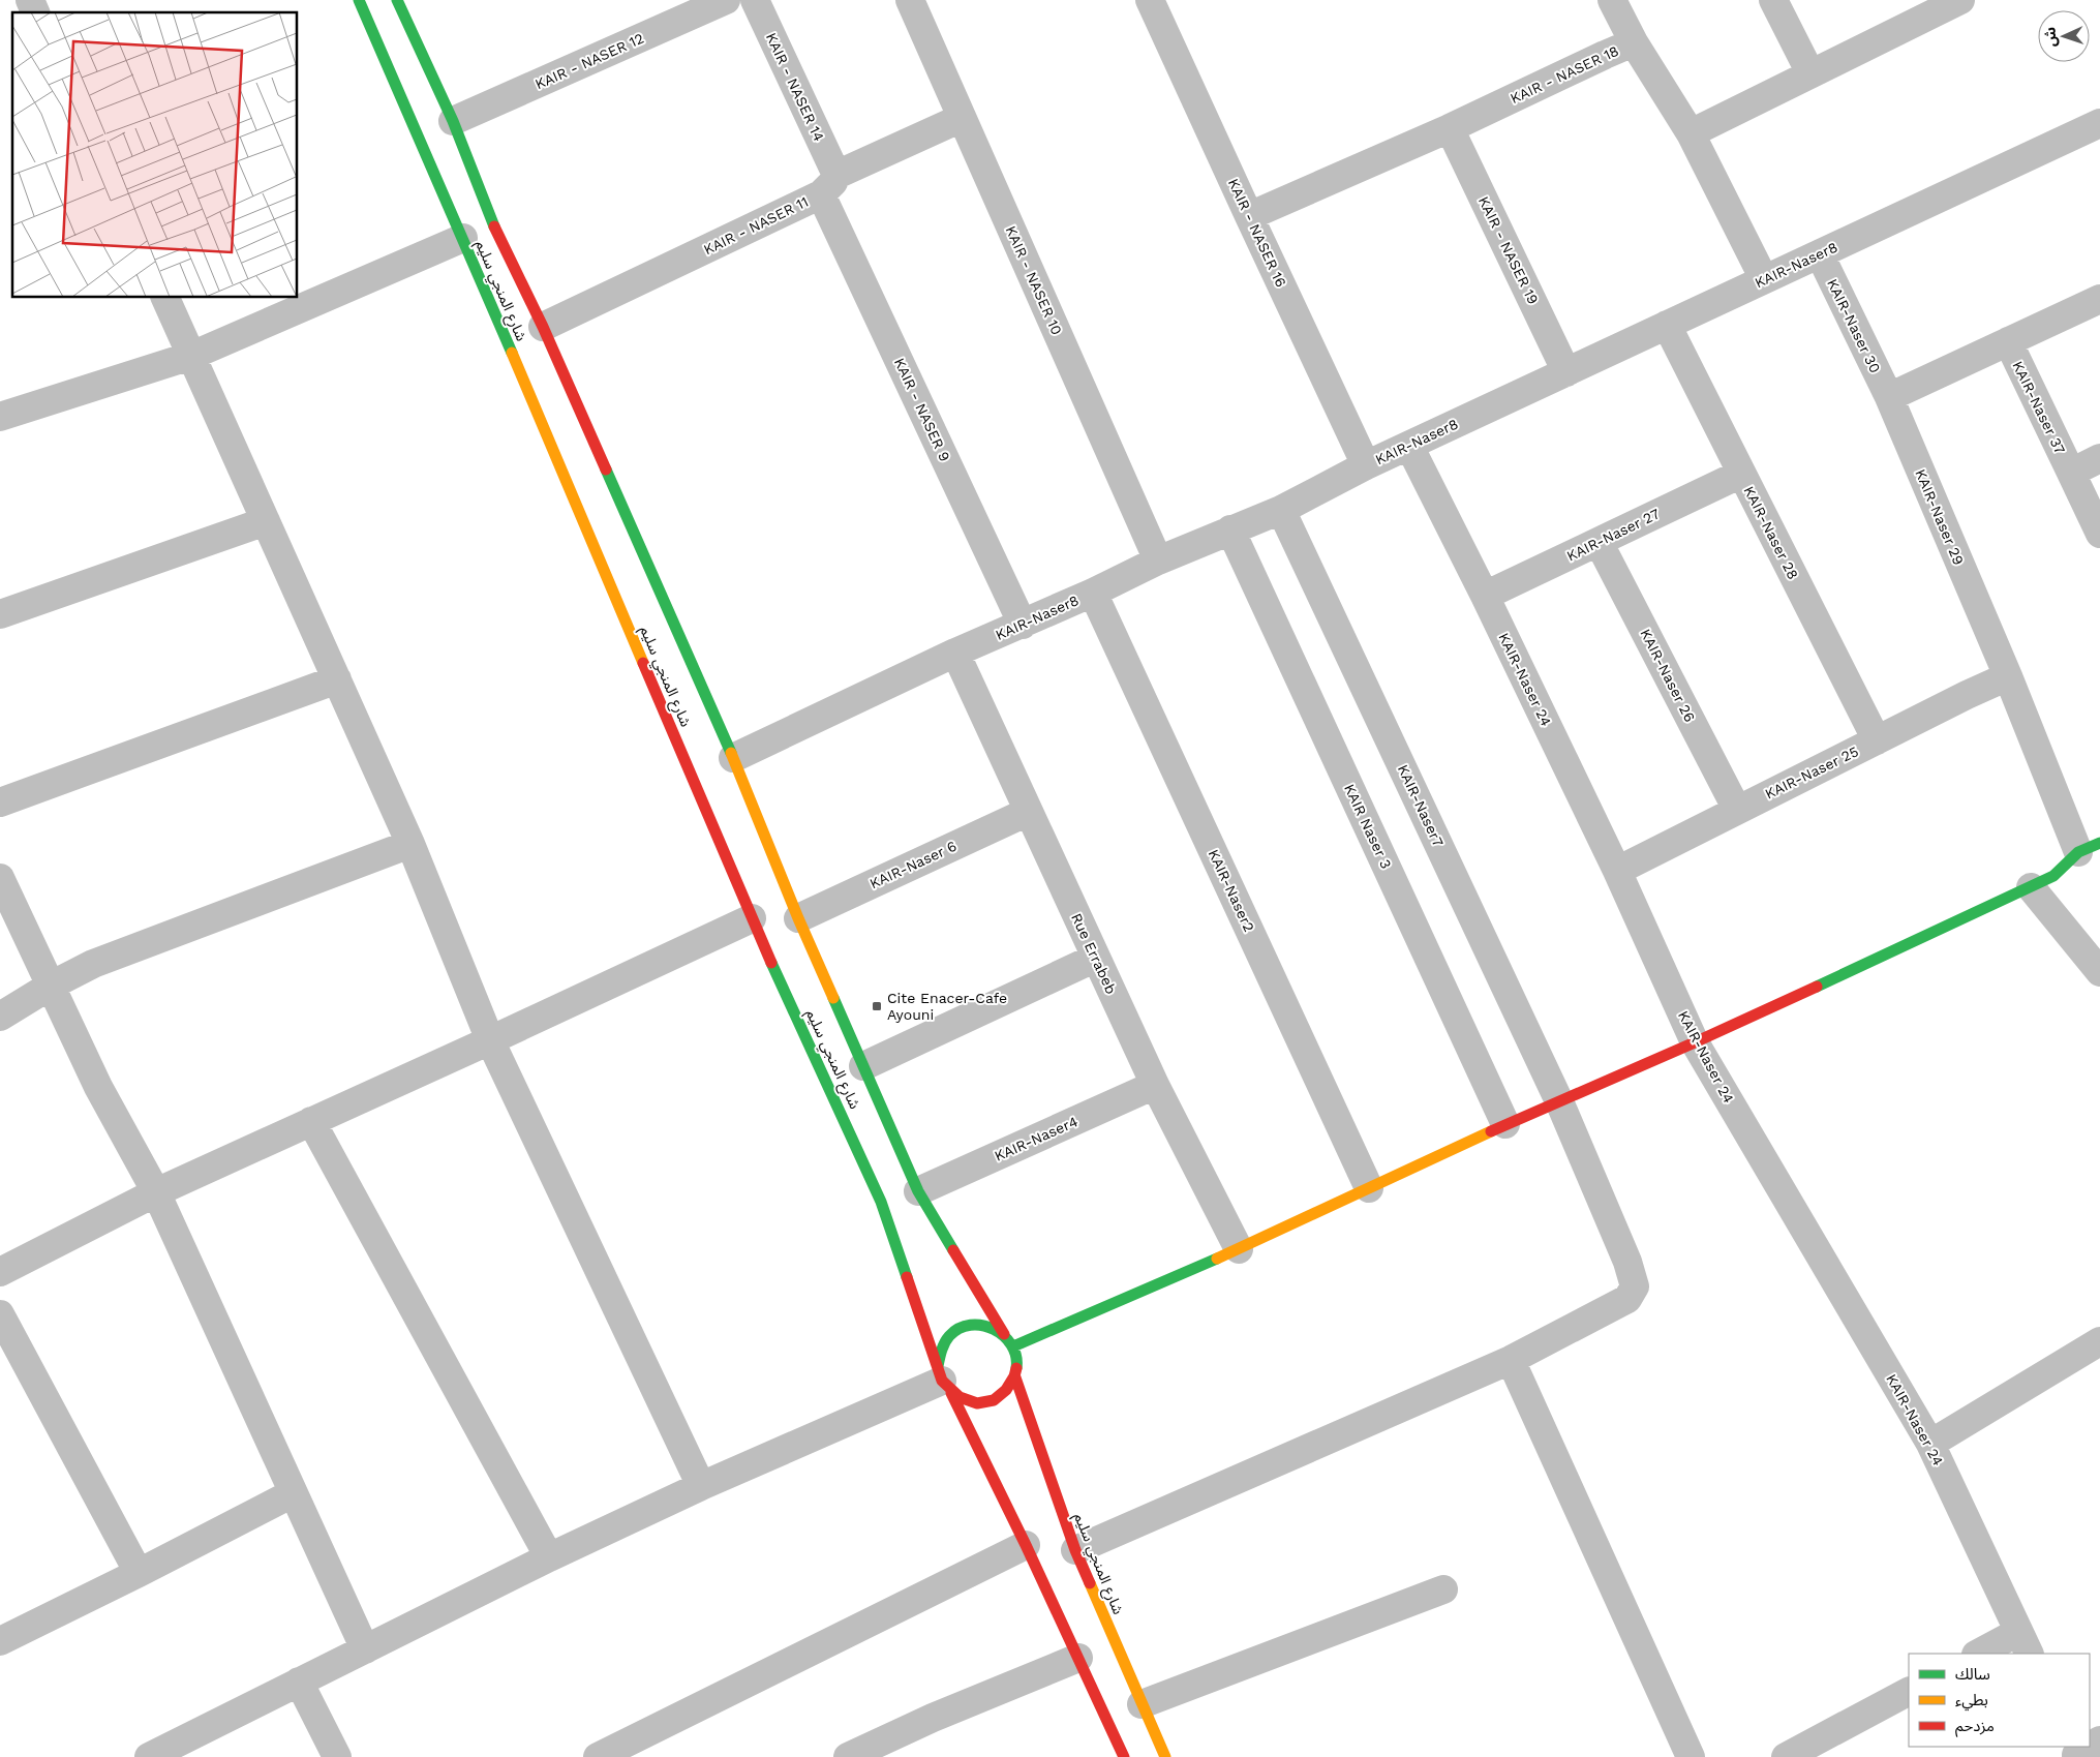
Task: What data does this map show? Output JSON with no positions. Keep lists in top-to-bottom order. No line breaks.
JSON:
{"streets":{"main road":["شارع المنجي سليم"],"street":["KAIR - NASER 12","KAIR - NASER 18","KAIR - NASER 14","KAIR - NASER 11","KAIR - NASER 16","KAIR - NASER 19","KAIR-Naser8","KAIR - NASER 10","KAIR-Naser 30","KAIR-Naser 37","KAIR - NASER 9","KAIR-Naser 29","KAIR-Naser 28","KAIR-Naser 27","KAIR-Naser 26","KAIR-Naser 24","KAIR-Naser 25","KAIR-Naser7","KAIR Naser 3","KAIR-Naser 6","KAIR-Naser2","Rue Errabeb","KAIR-Naser4"]},"crossings":[["KAIR - NASER 12","شارع المنجي سليم"],["KAIR - NASER 18","KAIR - NASER 16"],["KAIR - NASER 18","KAIR - NASER 19"],["KAIR - NASER 18","KAIR-Naser8"],["KAIR - NASER 14","KAIR - NASER 11"],["KAIR - NASER 14","KAIR - NASER 9"],["KAIR - NASER 11","KAIR - NASER 10"],["KAIR - NASER 11","شارع المنجي سليم"],["KAIR - NASER 11","KAIR - NASER 9"],["KAIR - NASER 16","KAIR-Naser8"],["KAIR - NASER 19","KAIR-Naser8"],["KAIR-Naser8","KAIR - NASER 10"],["KAIR-Naser8","شارع المنجي سليم"],["KAIR-Naser8","KAIR-Naser 30"],["KAIR-Naser8","KAIR - NASER 9"],["KAIR-Naser8","KAIR-Naser 28"],["KAIR-Naser8","KAIR-Naser 24"],["KAIR-Naser8","KAIR-Naser7"],["KAIR-Naser8","KAIR Naser 3"],["KAIR-Naser8","KAIR-Naser2"],["KAIR-Naser8","Rue Errabeb"],["شارع المنجي سليم","KAIR-Naser 6"],["شارع المنجي سليم","KAIR-Naser4"],["KAIR-Naser 30","KAIR-Naser 29"],["KAIR-Naser 29","KAIR-Naser 25"],["KAIR-Naser 28","KAIR-Naser 27"],["KAIR-Naser 28","KAIR-Naser 25"],["KAIR-Naser 27","KAIR-Naser 26"],["KAIR-Naser 27","KAIR-Naser 24"],["KAIR-Naser 26","KAIR-Naser 25"],["KAIR-Naser 24","KAIR-Naser 25"],["KAIR-Naser 6","Rue Errabeb"],["Rue Errabeb","KAIR-Naser4"]],"places":{"transit":["Cite Enacer-Cafe Ayouni"]},"legend":["سالك","بطيء","مزدحم"],"north":"left"}
